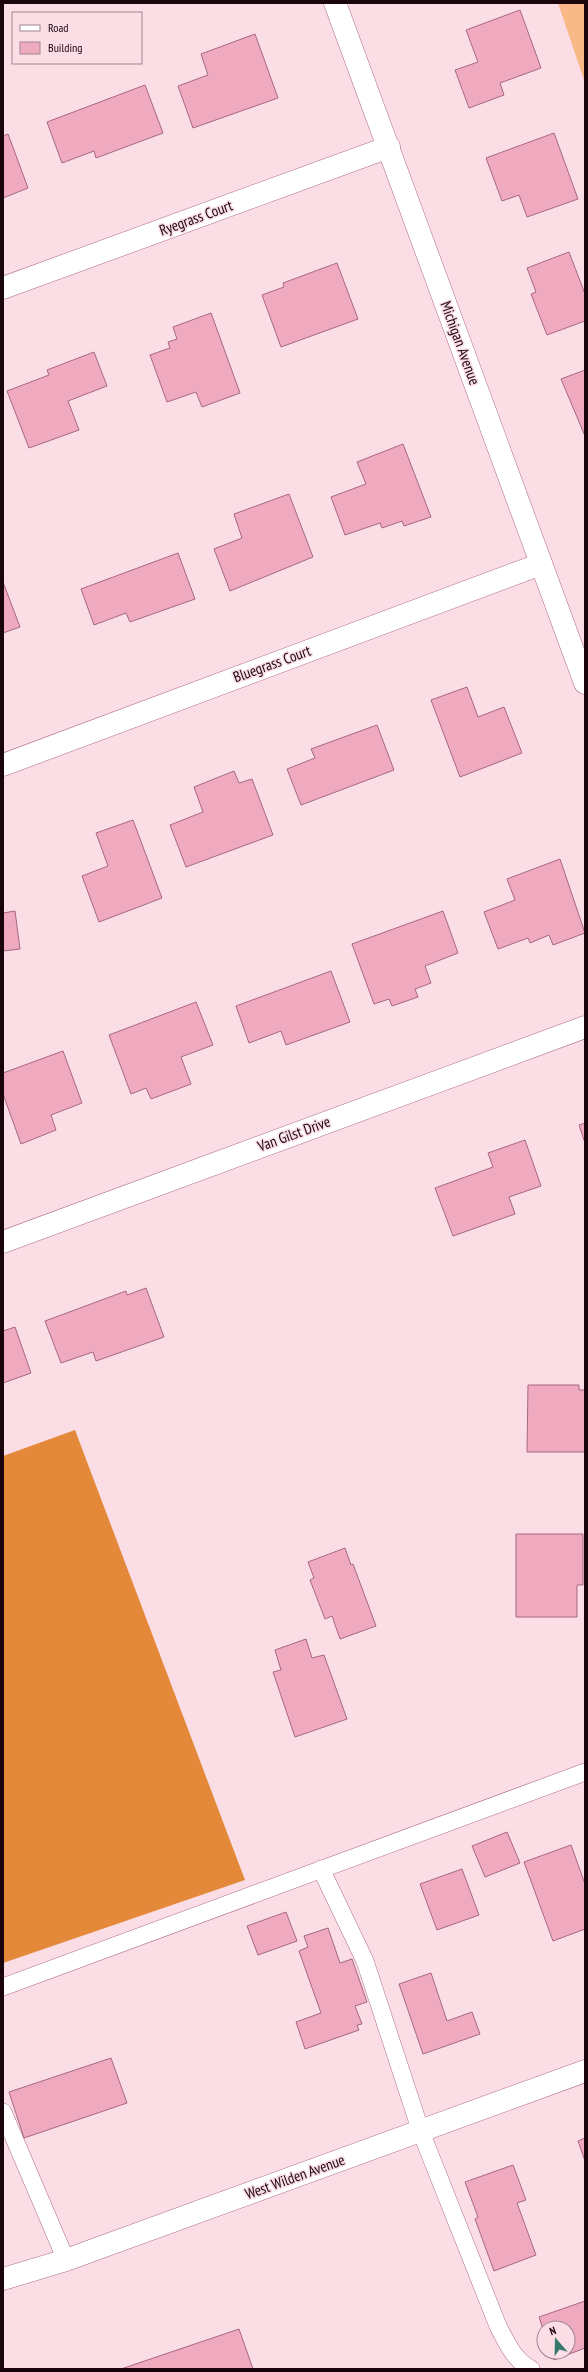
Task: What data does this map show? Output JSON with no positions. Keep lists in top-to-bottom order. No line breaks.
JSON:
{"streets":{"street":["Ryegrass Court","Michigan Avenue","Bluegrass Court","Van Gilst Drive","West Wilden Avenue"]},"crossings":[["Ryegrass Court","Michigan Avenue"],["Michigan Avenue","Bluegrass Court"]],"legend":["Road","Building"],"north":"top"}
